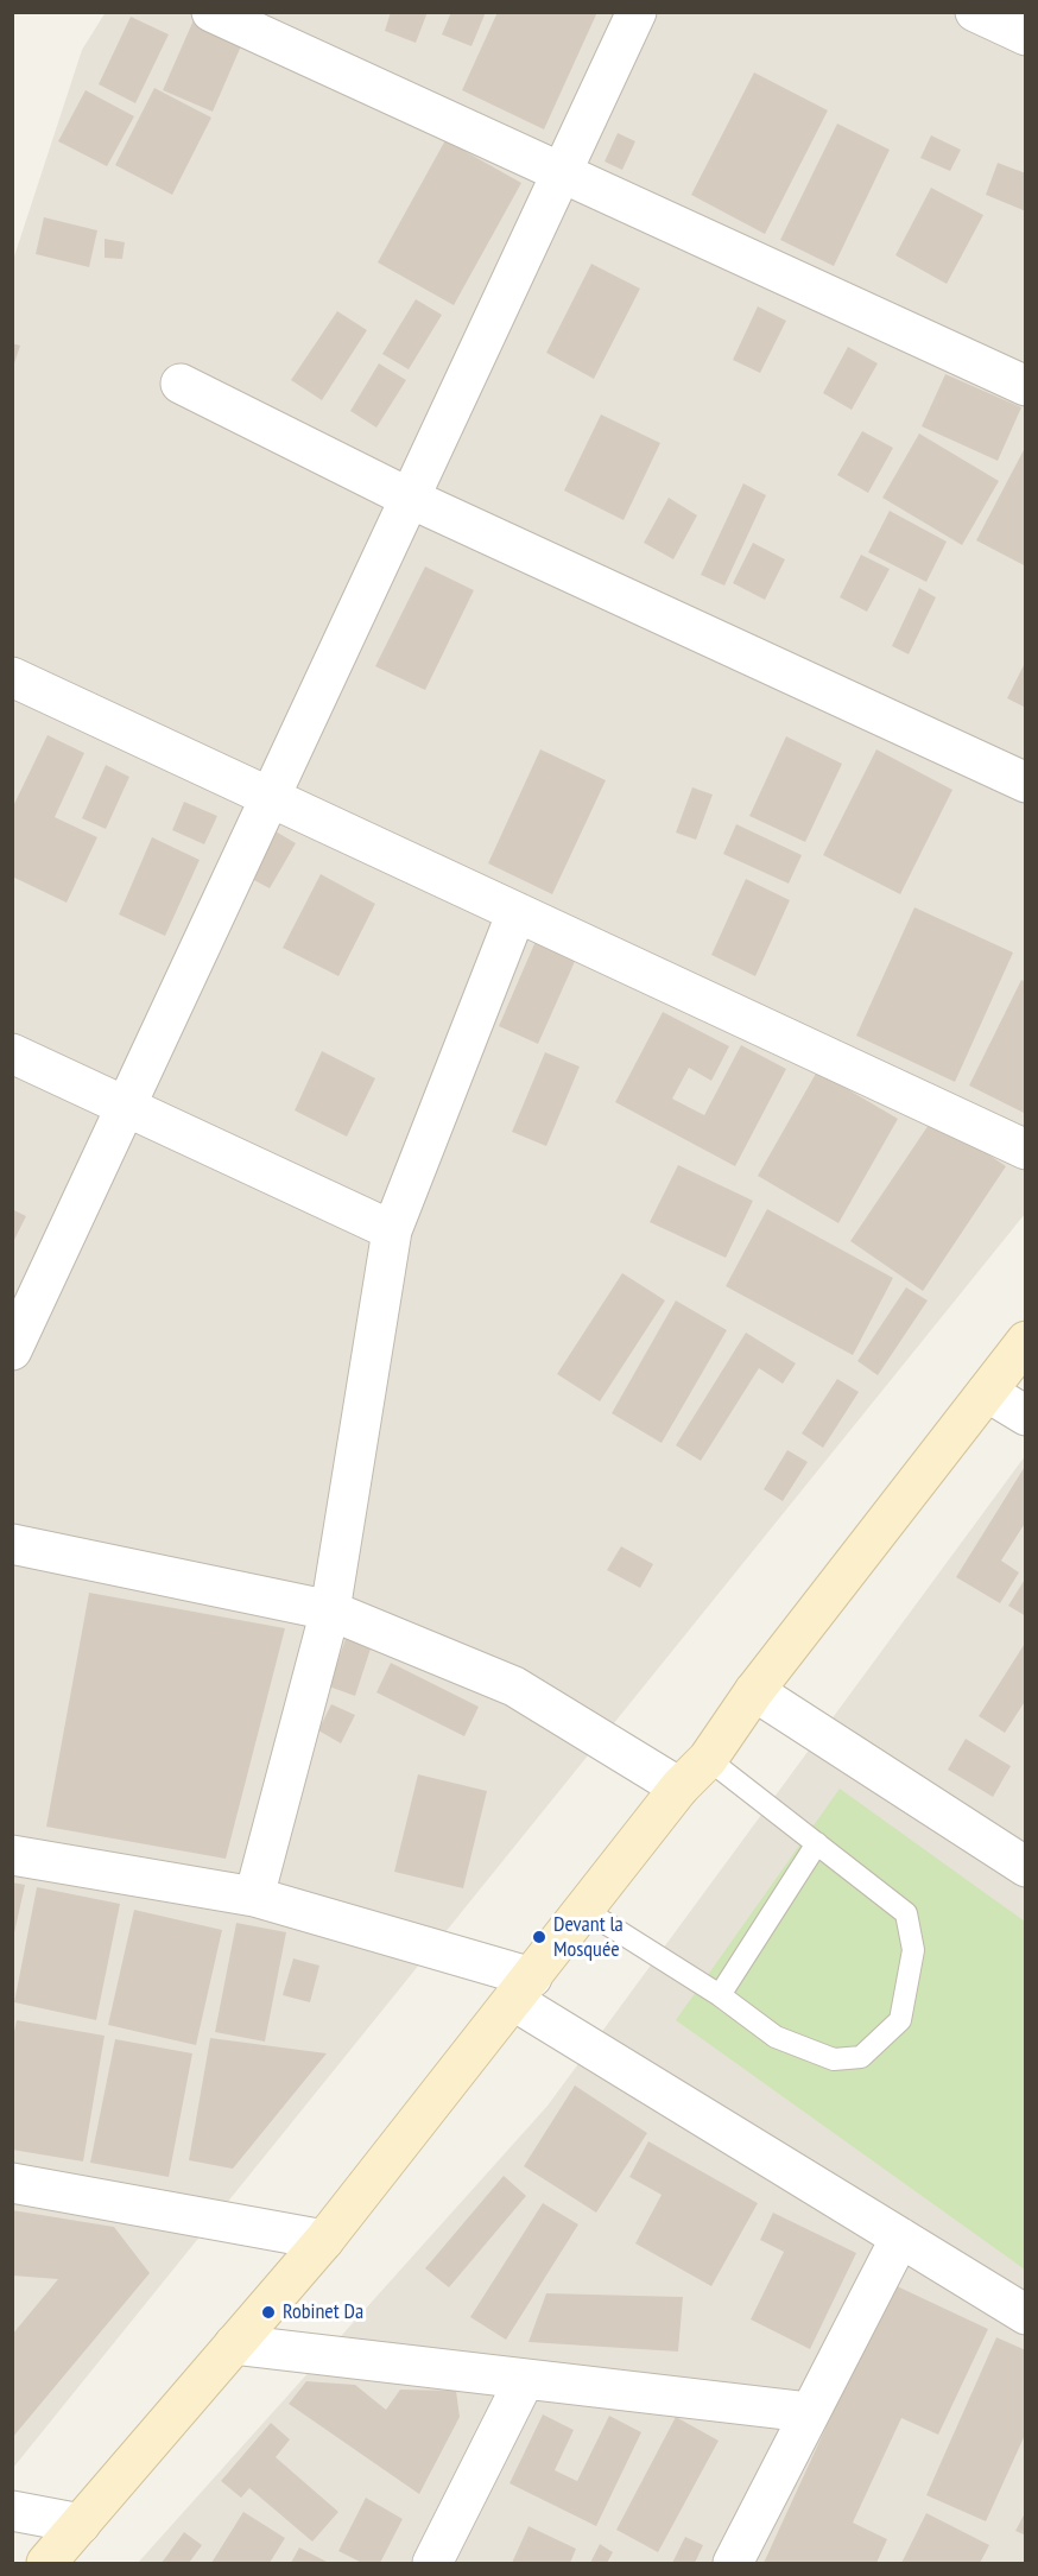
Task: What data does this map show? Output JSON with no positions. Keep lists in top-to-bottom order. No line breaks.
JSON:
{"places":["Devant la Mosquée","Robinet Da"]}
